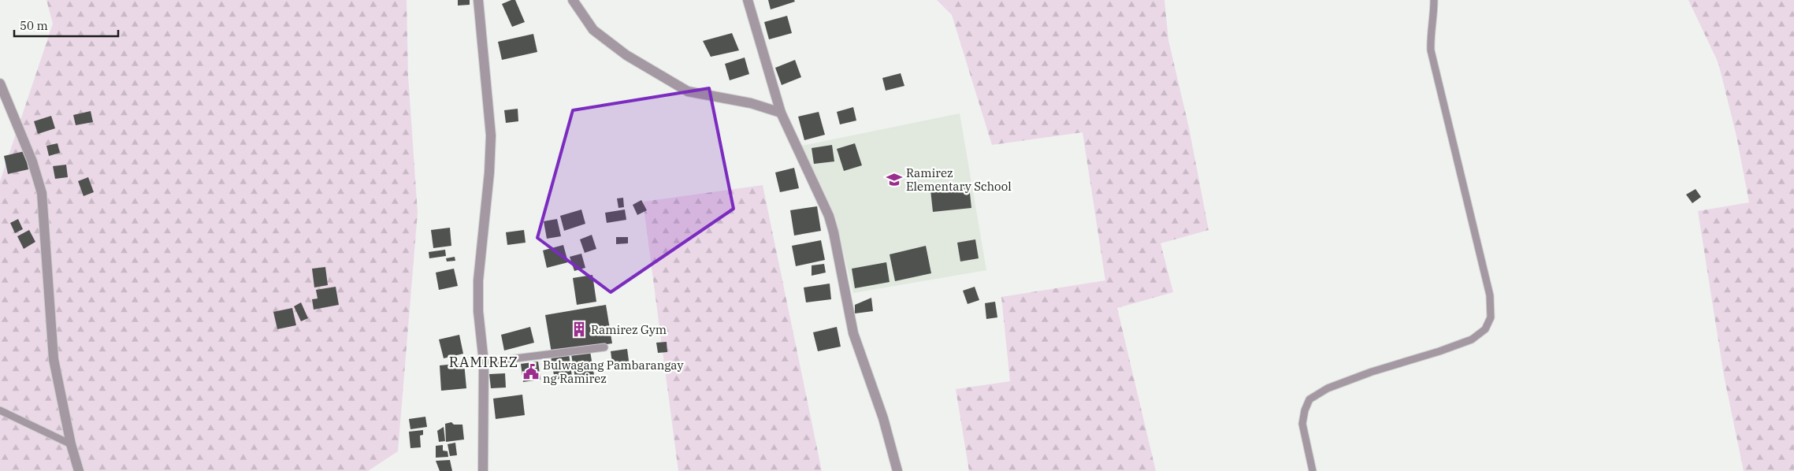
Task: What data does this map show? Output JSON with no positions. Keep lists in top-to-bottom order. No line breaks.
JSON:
{"districts":["RAMIREZ"],"places":{"school or university":["Ramirez Elementary School"],"building":["Ramirez Gym"],"public building":["Bulwagang Pambarangay ng Ramirez"]},"scale_bar":"50 m"}
